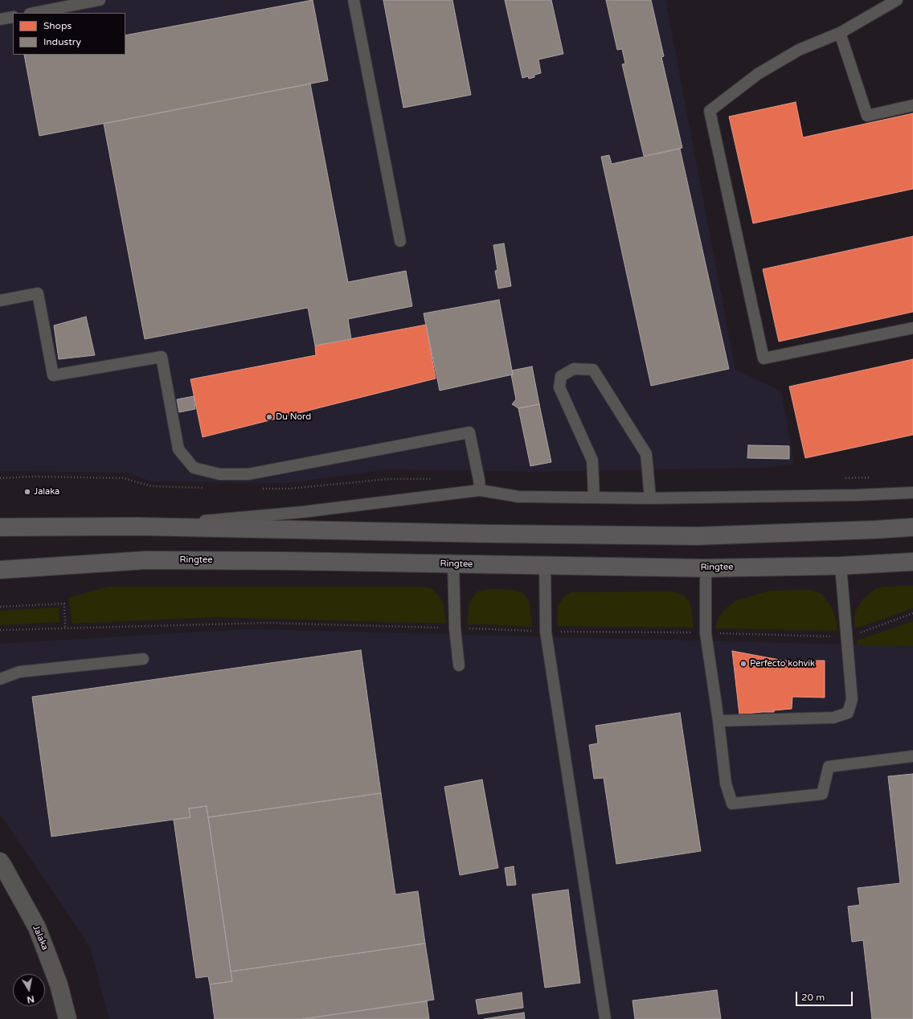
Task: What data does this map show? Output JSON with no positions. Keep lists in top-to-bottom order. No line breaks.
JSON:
{"streets":{"main road":["Ringtee"],"street":["Jalaka"]},"places":["Du Nord","Jalaka","Perfecto kohvik"],"legend":["Shops","Industry"],"scale_bar":"20 m","north":"bottom"}
